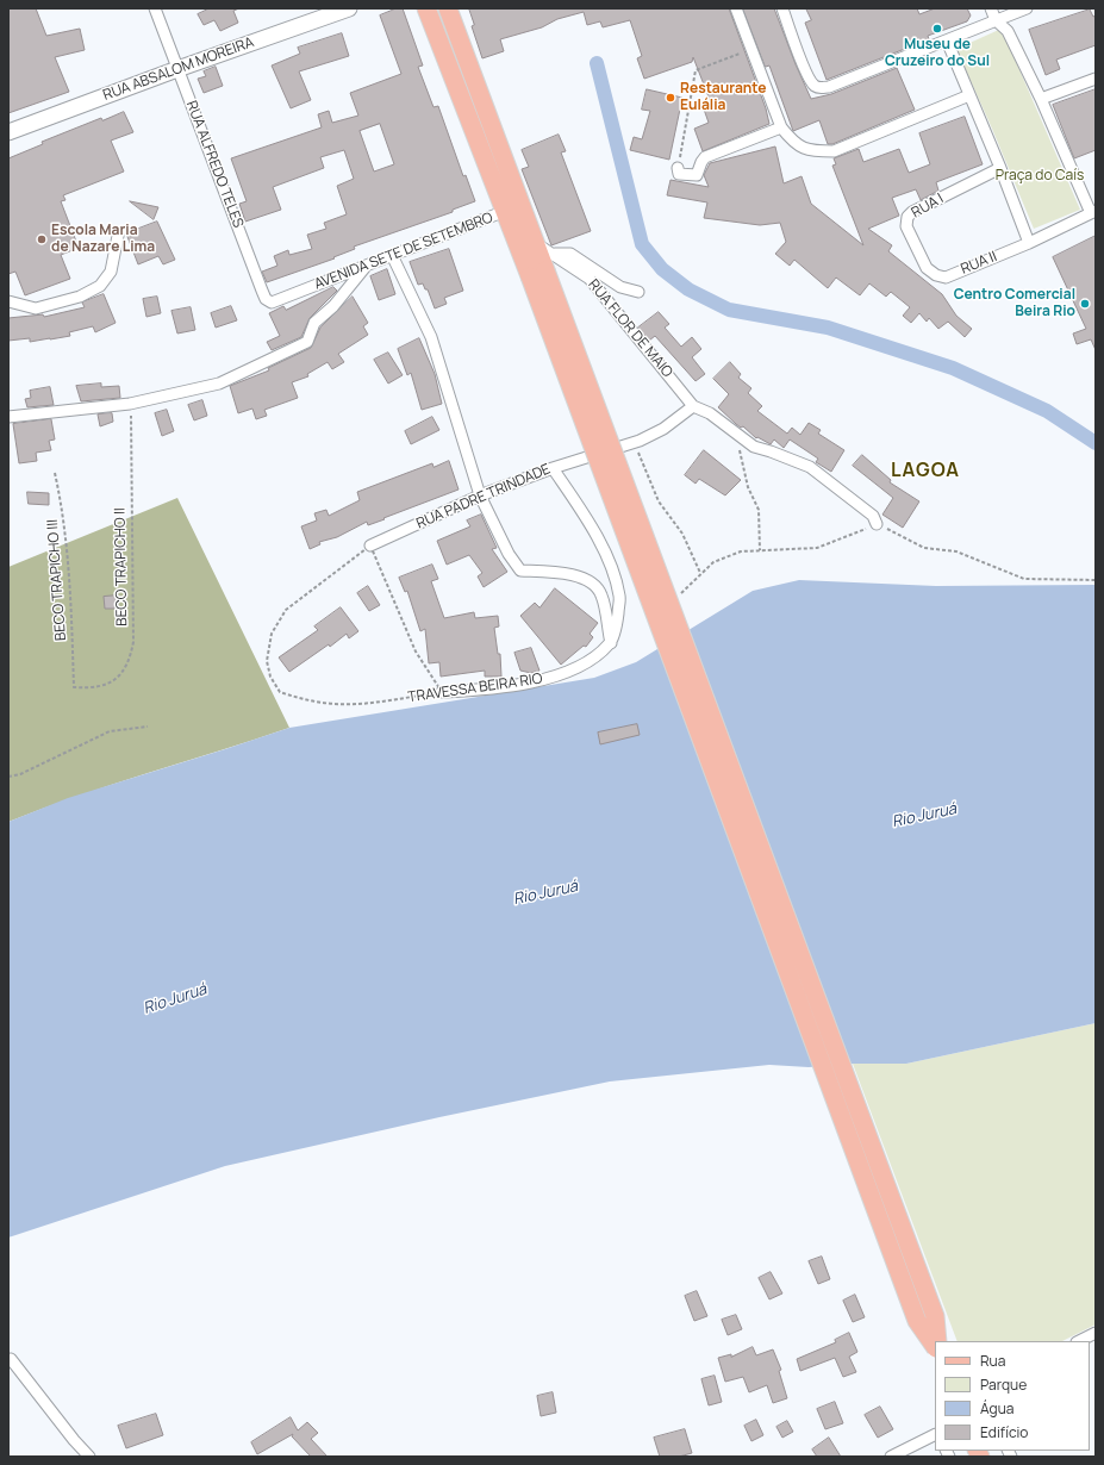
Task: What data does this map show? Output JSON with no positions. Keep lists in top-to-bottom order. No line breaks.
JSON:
{"streets":{"street":["RUA ABSALOM MOREIRA","RUA ALFREDO TELES","RUA I","AVENIDA SETE DE SETEMBRO","RUA II","RUA FLOR DE MAIO","RUA PADRE TRINDADE","TRAVESSA BEIRA RIO"],"path":["BECO TRAPICHO II","BECO TRAPICHO III"]},"crossings":[["RUA ABSALOM MOREIRA","RUA ALFREDO TELES"],["RUA ALFREDO TELES","AVENIDA SETE DE SETEMBRO"],["RUA I","RUA II"],["RUA FLOR DE MAIO","RUA PADRE TRINDADE"],["RUA PADRE TRINDADE","TRAVESSA BEIRA RIO"],["BECO TRAPICHO II","BECO TRAPICHO III"]],"districts":["LAGOA"],"water":["Rio Juruá"],"parks":["Praça do Caís"],"places":["Museu de Cruzeiro do Sul","Restaurante Eulália","Escola Maria de Nazare Lima","Centro Comercial Beira Rio"],"legend":["Rua","Parque","Água","Edifício"]}
